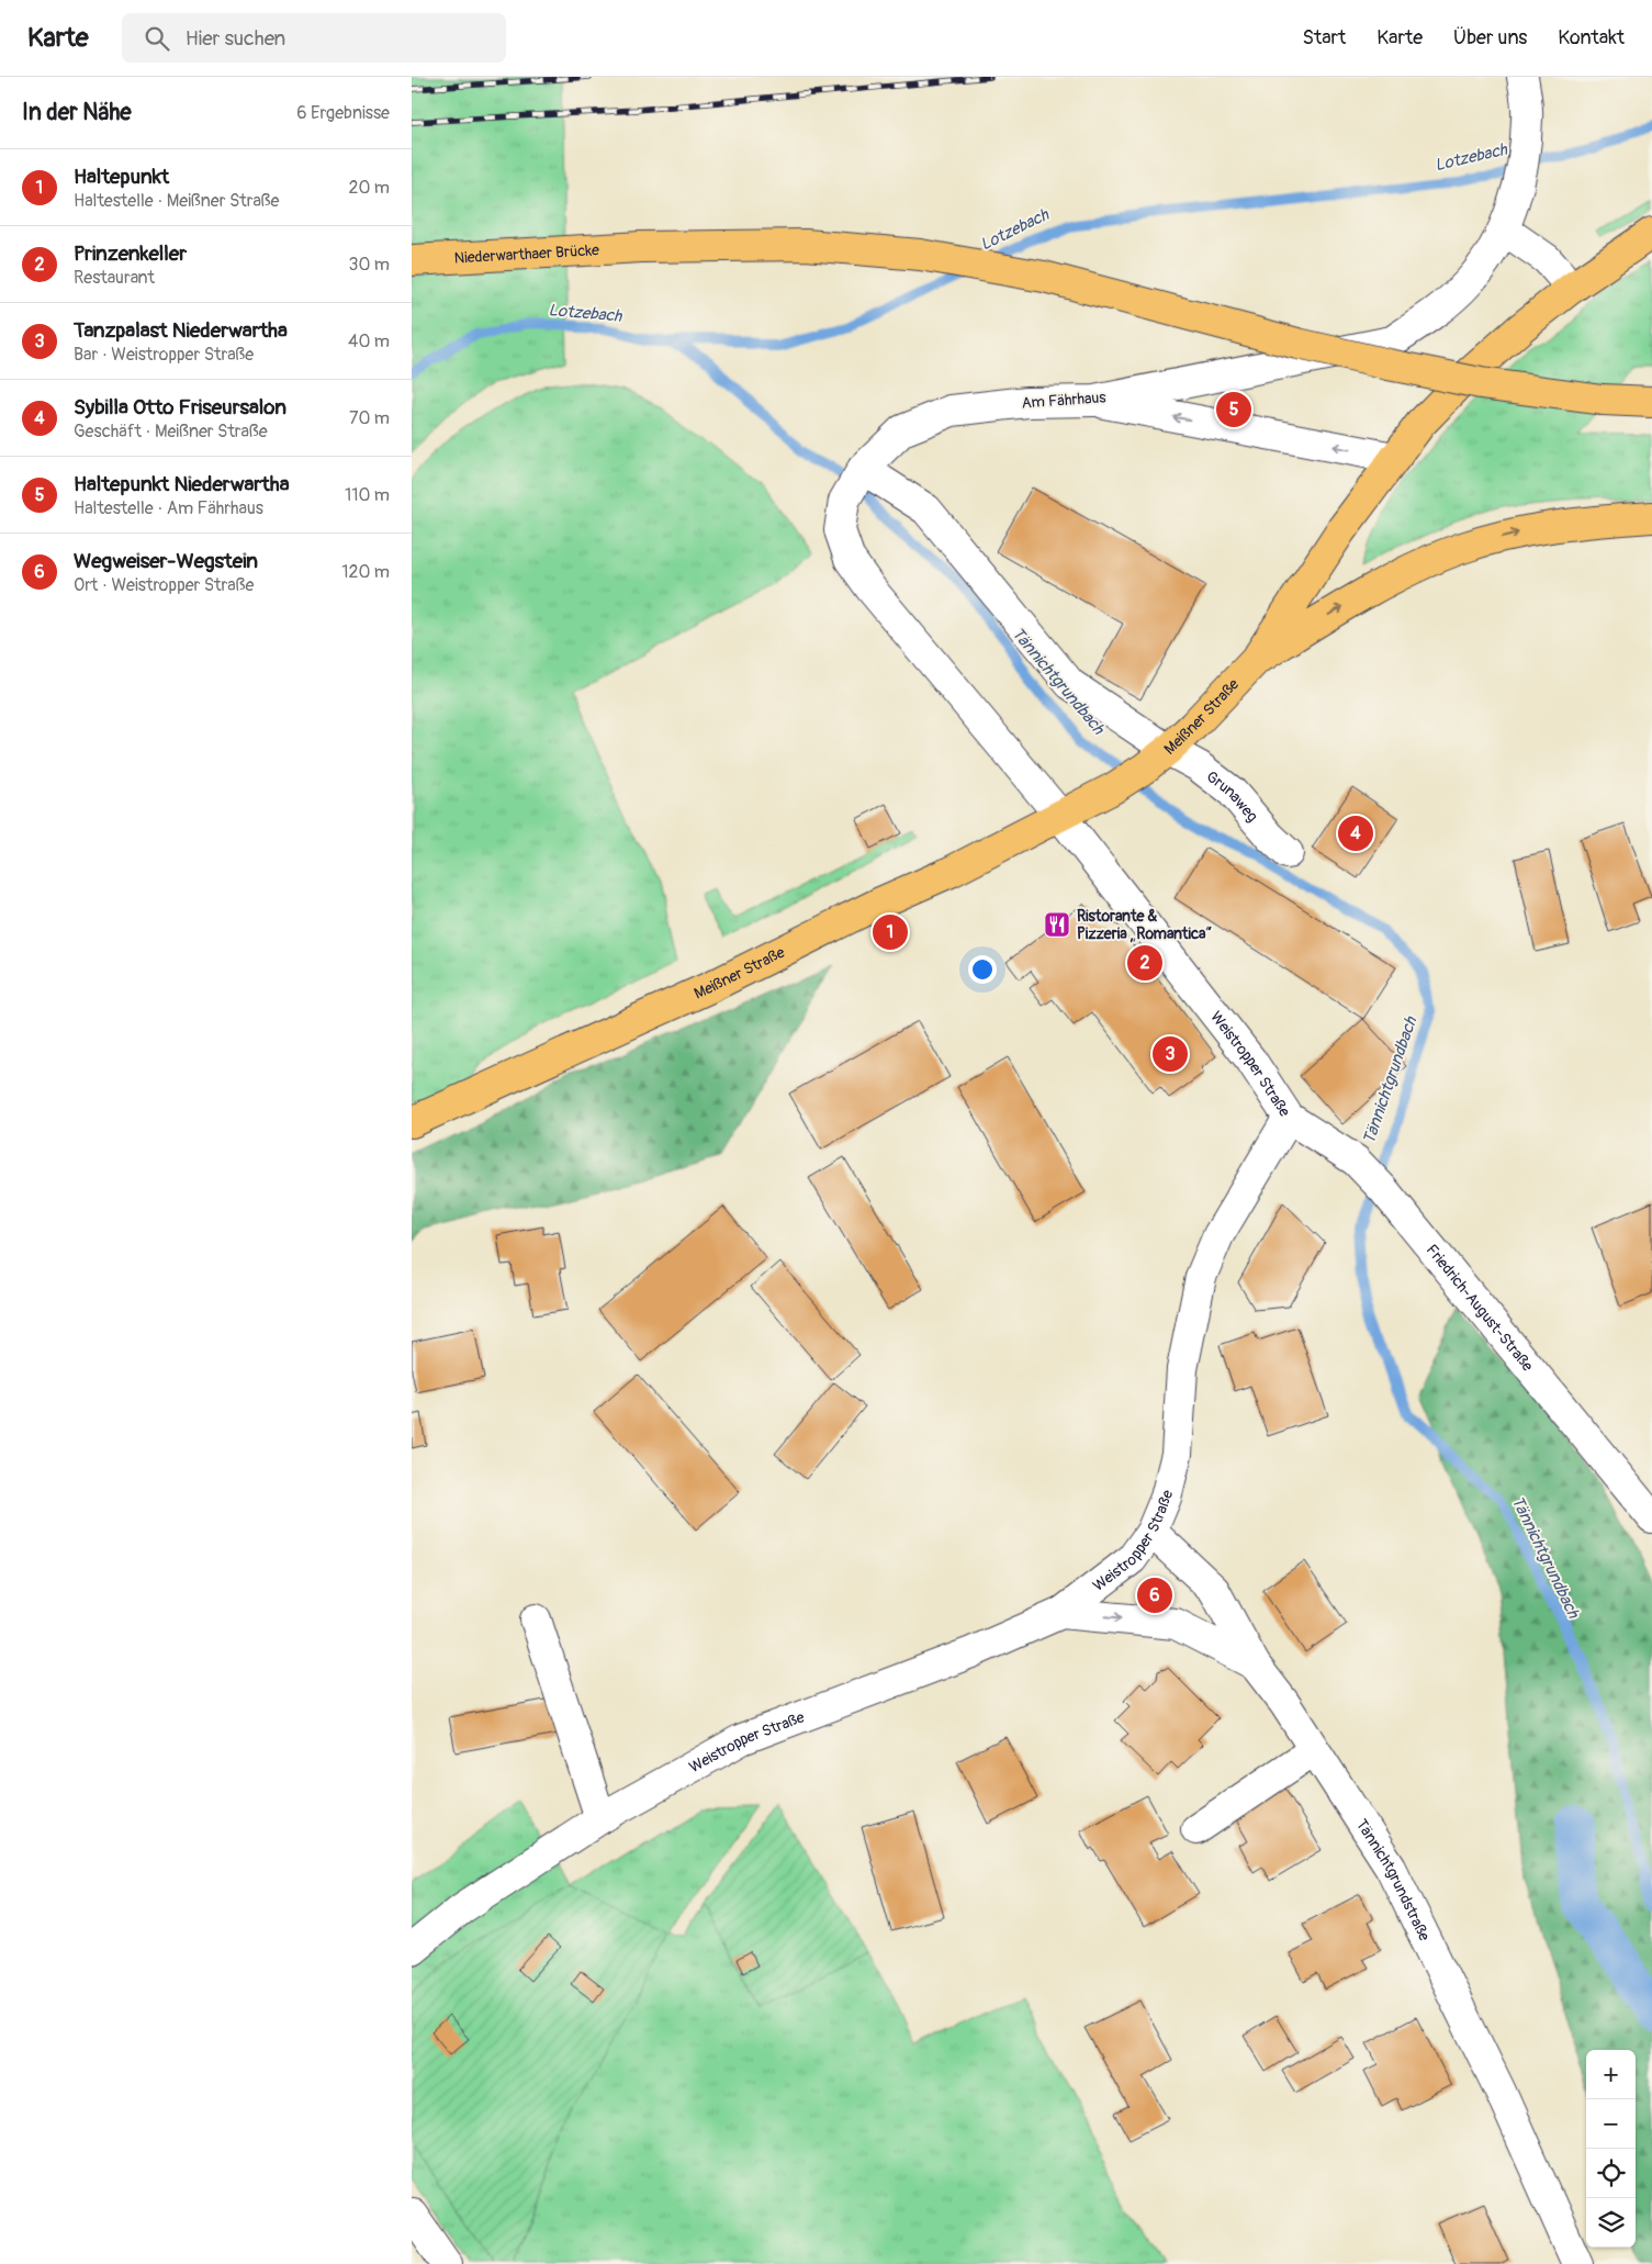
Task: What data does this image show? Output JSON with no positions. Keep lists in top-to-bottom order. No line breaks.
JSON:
{"streets":{"main road":["Niederwarthaer Brücke","Meißner Straße"],"street":["Am Fährhaus","Grunaweg","Weistropper Straße","Friedrich-August-Straße","Tännichtgrundstraße"]},"crossings":[["Am Fährhaus","Meißner Straße"],["Am Fährhaus","Grunaweg"],["Am Fährhaus","Weistropper Straße"],["Meißner Straße","Grunaweg"],["Meißner Straße","Weistropper Straße"],["Weistropper Straße","Friedrich-August-Straße"],["Weistropper Straße","Tännichtgrundstraße"]],"water":["Lotzebach","Tännichtgrundbach"],"places":{"restaurant":["Ristorante & Pizzeria „Romantica“"]},"page":{"header":"Karte","search":"Hier suchen","nav":["Start","Karte","Über uns","Kontakt"],"heading":["In der Nähe","6 Ergebnisse"],"list":[{"mark":"1","name":"Haltepunkt","note":"Haltestelle · Meißner Straße","value":"20 m"},{"mark":"2","name":"Prinzenkeller","note":"Restaurant","value":"30 m"},{"mark":"3","name":"Tanzpalast Niederwartha","note":"Bar · Weistropper Straße","value":"40 m"},{"mark":"4","name":"Sybilla Otto Friseursalon","note":"Geschäft · Meißner Straße","value":"70 m"},{"mark":"5","name":"Haltepunkt Niederwartha","note":"Haltestelle · Am Fährhaus","value":"110 m"},{"mark":"6","name":"Wegweiser-Wegstein","note":"Ort · Weistropper Straße","value":"120 m"}],"pins":["5","4","1","2","3","6"],"map_buttons":["+","−"]}}
